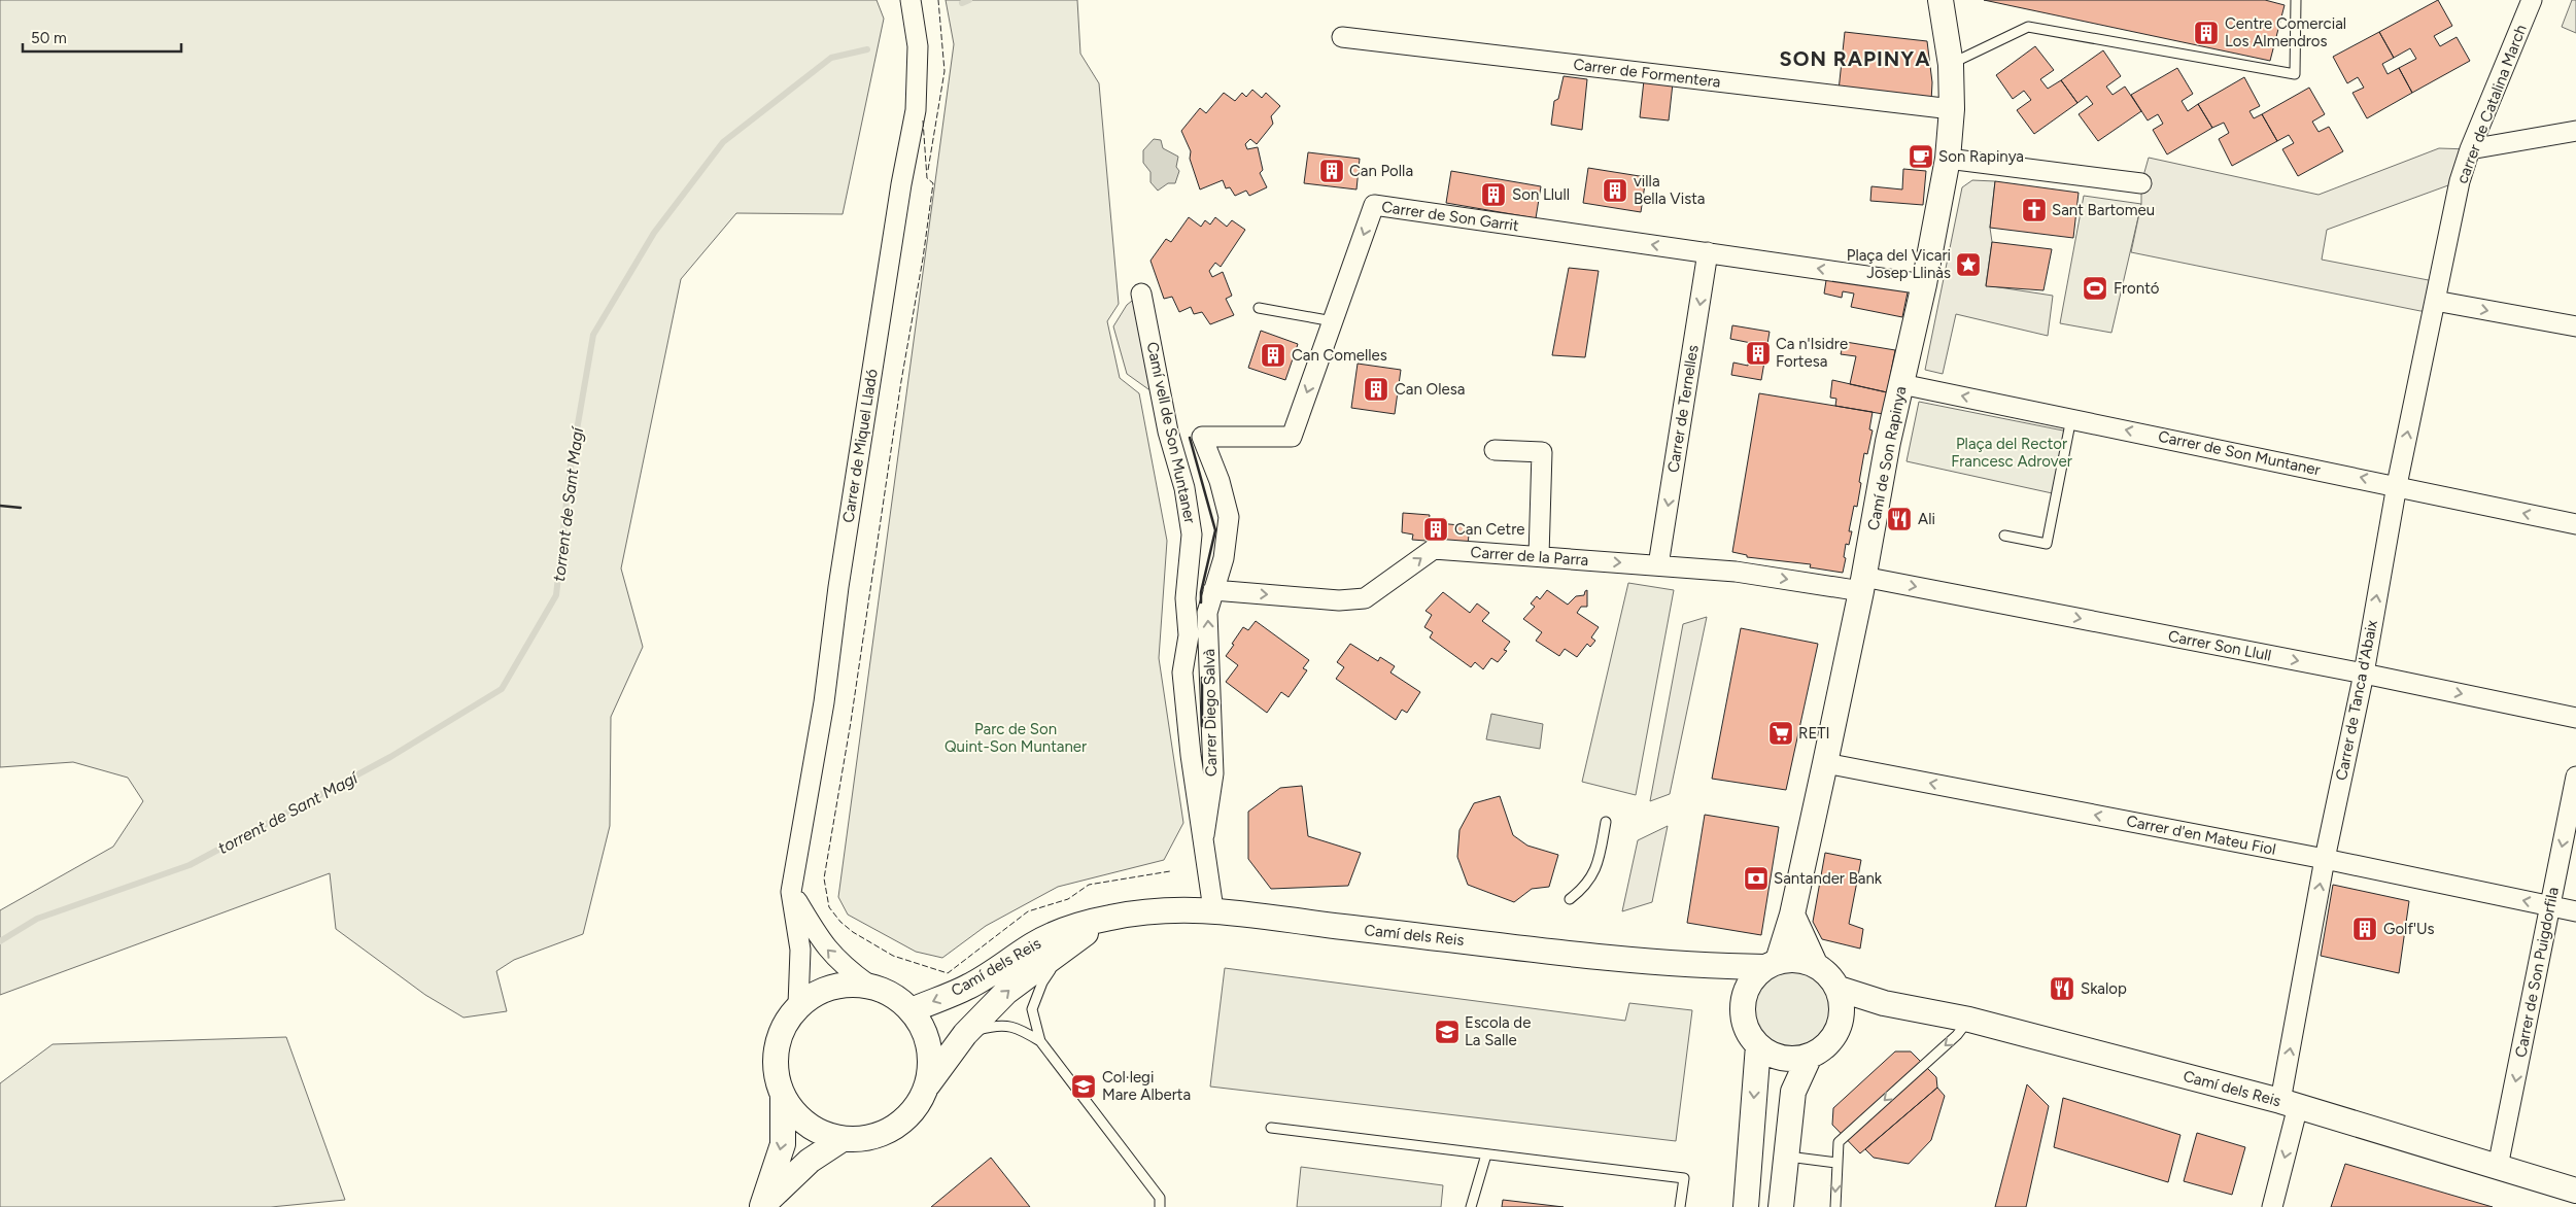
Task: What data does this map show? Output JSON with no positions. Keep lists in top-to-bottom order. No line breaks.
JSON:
{"streets":{"street":["Carrer de Formentera","carrer de Catalina March","Carrer de Son Garrit","Carrer de Ternelles","Camí vell de Son Muntaner","Carrer de Miquel Lladó","Carrer de Son Muntaner","Camí de Son Rapinya","Carrer de la Parra","Carrer Son Llull","Carrer de Tanca d'Abaix","Carrer Diego Salvà","Carrer d'en Mateu Fiol","Camí dels Reis","Carrer de Son Puigdorfila"]},"crossings":[["Carrer de Formentera","Camí de Son Rapinya"],["carrer de Catalina March","Carrer de Tanca d'Abaix"],["Carrer de Son Garrit","Carrer de Ternelles"],["Carrer de Son Garrit","Camí de Son Rapinya"],["Carrer de Son Garrit","Carrer de la Parra"],["Carrer de Son Garrit","Carrer Diego Salvà"],["Carrer de Ternelles","Carrer de la Parra"],["Camí vell de Son Muntaner","Carrer Diego Salvà"],["Camí vell de Son Muntaner","Camí dels Reis"],["Carrer de Miquel Lladó","Camí dels Reis"],["Carrer de Son Muntaner","Camí de Son Rapinya"],["Carrer de Son Muntaner","Carrer de Tanca d'Abaix"],["Camí de Son Rapinya","Carrer de la Parra"],["Camí de Son Rapinya","Carrer Son Llull"],["Camí de Son Rapinya","Carrer d'en Mateu Fiol"],["Camí de Son Rapinya","Camí dels Reis"],["Carrer de la Parra","Carrer Son Llull"],["Carrer de la Parra","Carrer Diego Salvà"],["Carrer Son Llull","Carrer de Tanca d'Abaix"],["Carrer de Tanca d'Abaix","Carrer d'en Mateu Fiol"],["Carrer de Tanca d'Abaix","Camí dels Reis"],["Carrer d'en Mateu Fiol","Carrer de Son Puigdorfila"],["Camí dels Reis","Carrer de Son Puigdorfila"]],"one_way":["Carrer de Ternelles","Carrer de Son Muntaner","Carrer de la Parra","Carrer Son Llull","Carrer Diego Salvà","Carrer d'en Mateu Fiol","Carrer de Son Puigdorfila"],"districts":["SON RAPINYA"],"water":["torrent de Sant Magí"],"parks":["Plaça del Rector Francesc Adrover","Parc de Son Quint-Son Muntaner"],"places":{"building":["Centre Comercial Los Almendros","Can Polla","villa Bella Vista","Son Llull","Ca n'Isidre Fortesa","Can Comelles","Can Olesa","Can Cetre","Golf'Us"],"cafe":["Son Rapinya"],"church":["Sant Bartomeu"],"place":["Plaça del Vicari Josep Llinàs"],"sports":["Frontó"],"restaurant":["Ali","Skalop"],"supermarket":["RETI"],"bank":["Santander Bank"],"school or university":["Escola de La Salle","Col·legi Mare Alberta"]},"scale_bar":"50 m"}
